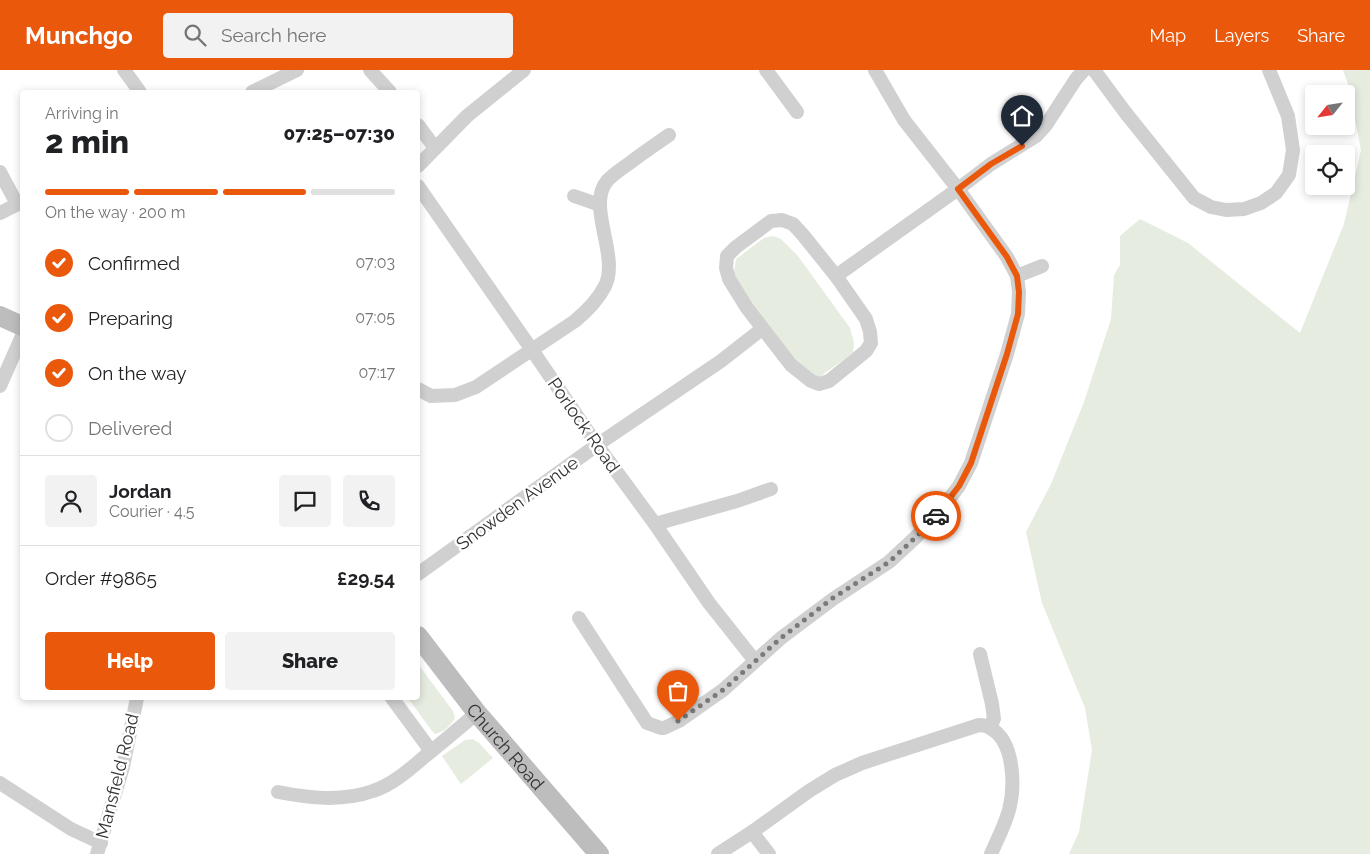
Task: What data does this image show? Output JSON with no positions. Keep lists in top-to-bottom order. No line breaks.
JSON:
{"streets":{"main road":["Church Road"],"street":["Porlock Road","Snowden Avenue","Mansfield Road"]},"crossings":[["Porlock Road","Snowden Avenue"]],"north":"bottom left","page":{"header":"Munchgo","search":"Search here","nav":["Map","Layers","Share"],"heading":["2 min","Arriving in","07:25–07:30"],"panel":["Jordan","Courier · 4.5","Order #9865","£29.54"],"bar":"On the way · 200 m","list":[["Confirmed","07:03"],["Preparing","07:05"],["On the way","07:17"],"Delivered"],"buttons":["Help","Share"]}}
